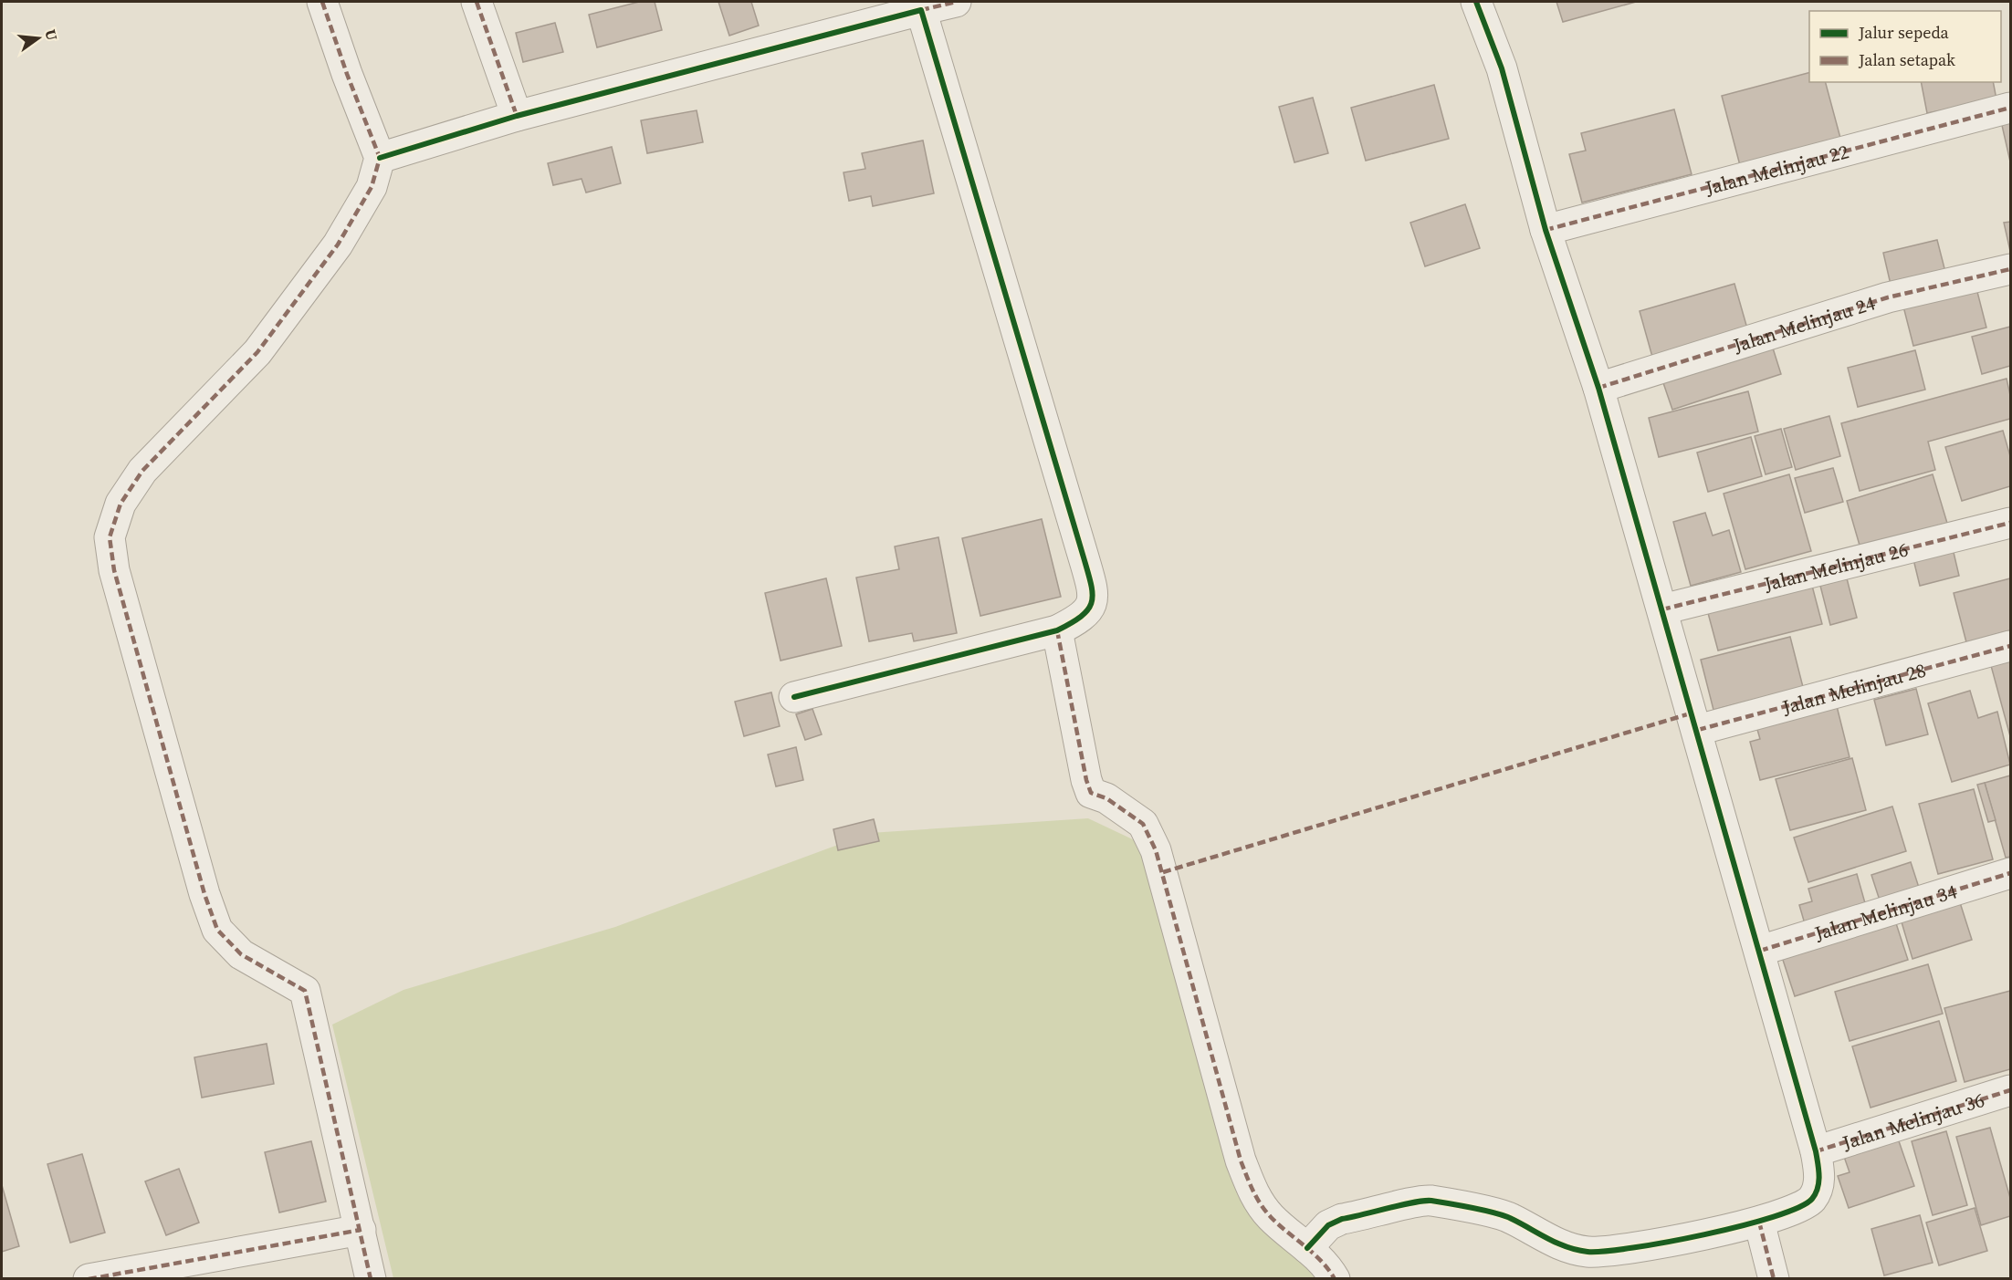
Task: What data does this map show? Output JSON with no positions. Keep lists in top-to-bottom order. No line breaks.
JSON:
{"streets":{"street":["Jalan Melinjau 22","Jalan Melinjau 24","Jalan Melinjau 26","Jalan Melinjau 28","Jalan Melinjau 34","Jalan Melinjau 36"]},"legend":["Jalur sepeda","Jalan setapak"],"north":"right"}
